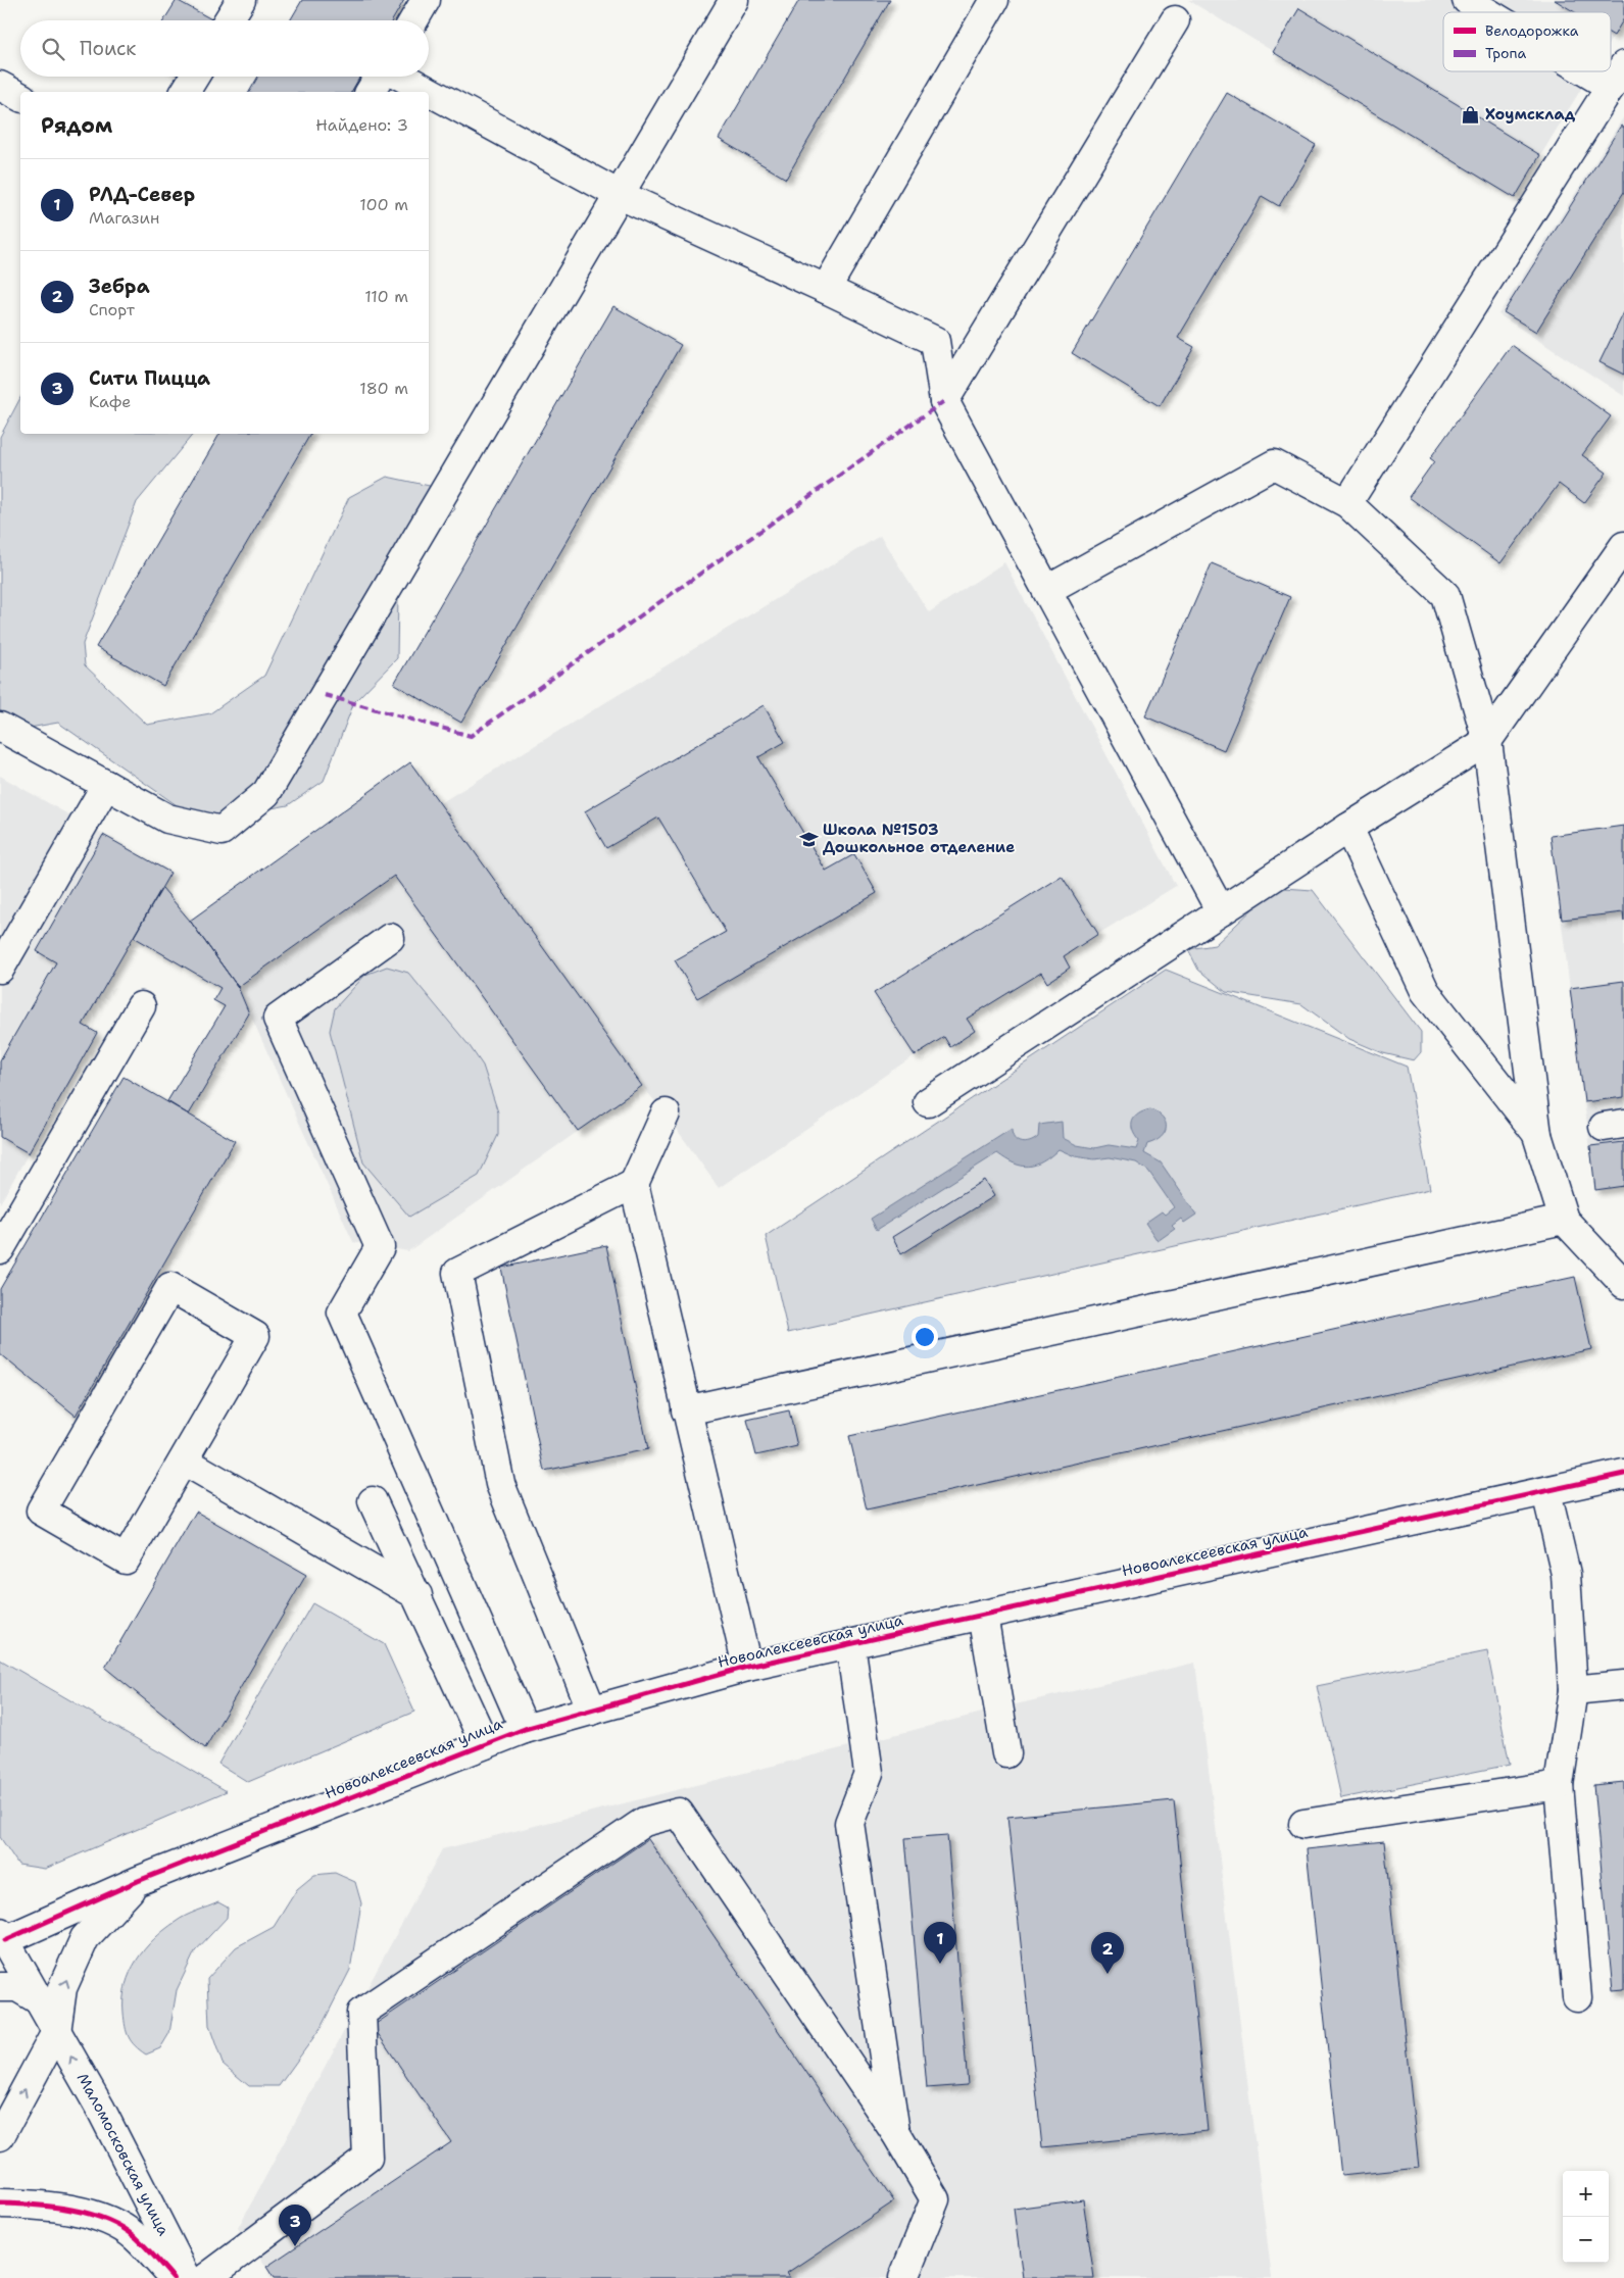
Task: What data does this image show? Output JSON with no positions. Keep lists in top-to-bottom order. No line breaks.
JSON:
{"streets":{"street":["Новоалексеевская улица","Маломосковская улица"]},"crossings":[["Новоалексеевская улица","Маломосковская улица"]],"one_way":["Маломосковская улица"],"places":{"shop":["Хоумсклад"],"school or university":["Школа №1503 Дошкольное отделение"]},"legend":["Велодорожка","Тропа"],"page":{"search":"Поиск","heading":["Рядом","Найдено: 3"],"list":[{"mark":"1","name":"РЛД-Север","note":"Магазин","value":"100 m"},{"mark":"2","name":"Зебра","note":"Спорт","value":"110 m"},{"mark":"3","name":"Сити Пицца","note":"Кафе","value":"180 m"}],"pins":["1","2","3"],"map_buttons":["+","−"]}}
